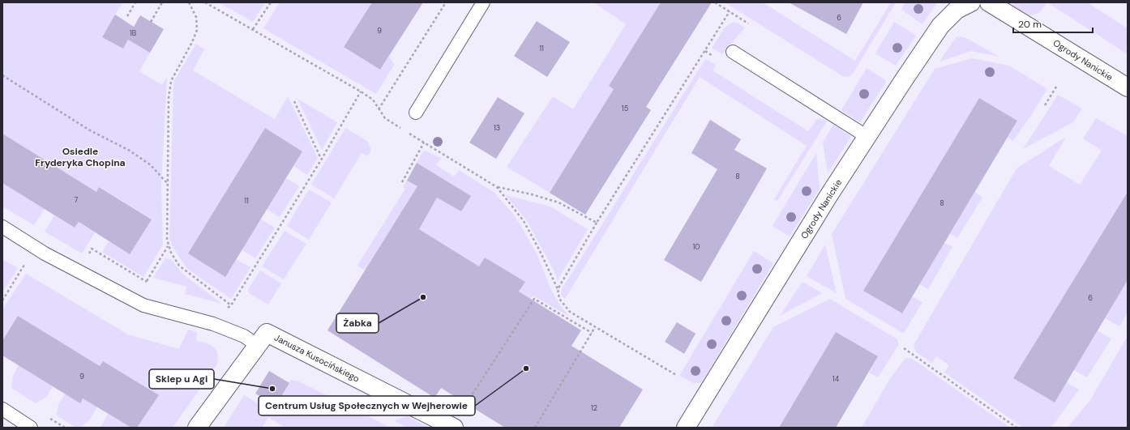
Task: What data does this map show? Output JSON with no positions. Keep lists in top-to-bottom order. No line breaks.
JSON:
{"streets":{"street":["Ogrody Nanickie","Janusza Kusocińskiego"]},"districts":["Osiedle Fryderyka Chopina"],"places":["Żabka","Centrum Usług Społecznych w Wejherowie","Sklep u Agi"],"house_numbers":["6","9","1B","11","15","13","8","7","11","8","10","6","9","14","12"],"scale_bar":"20 m"}
